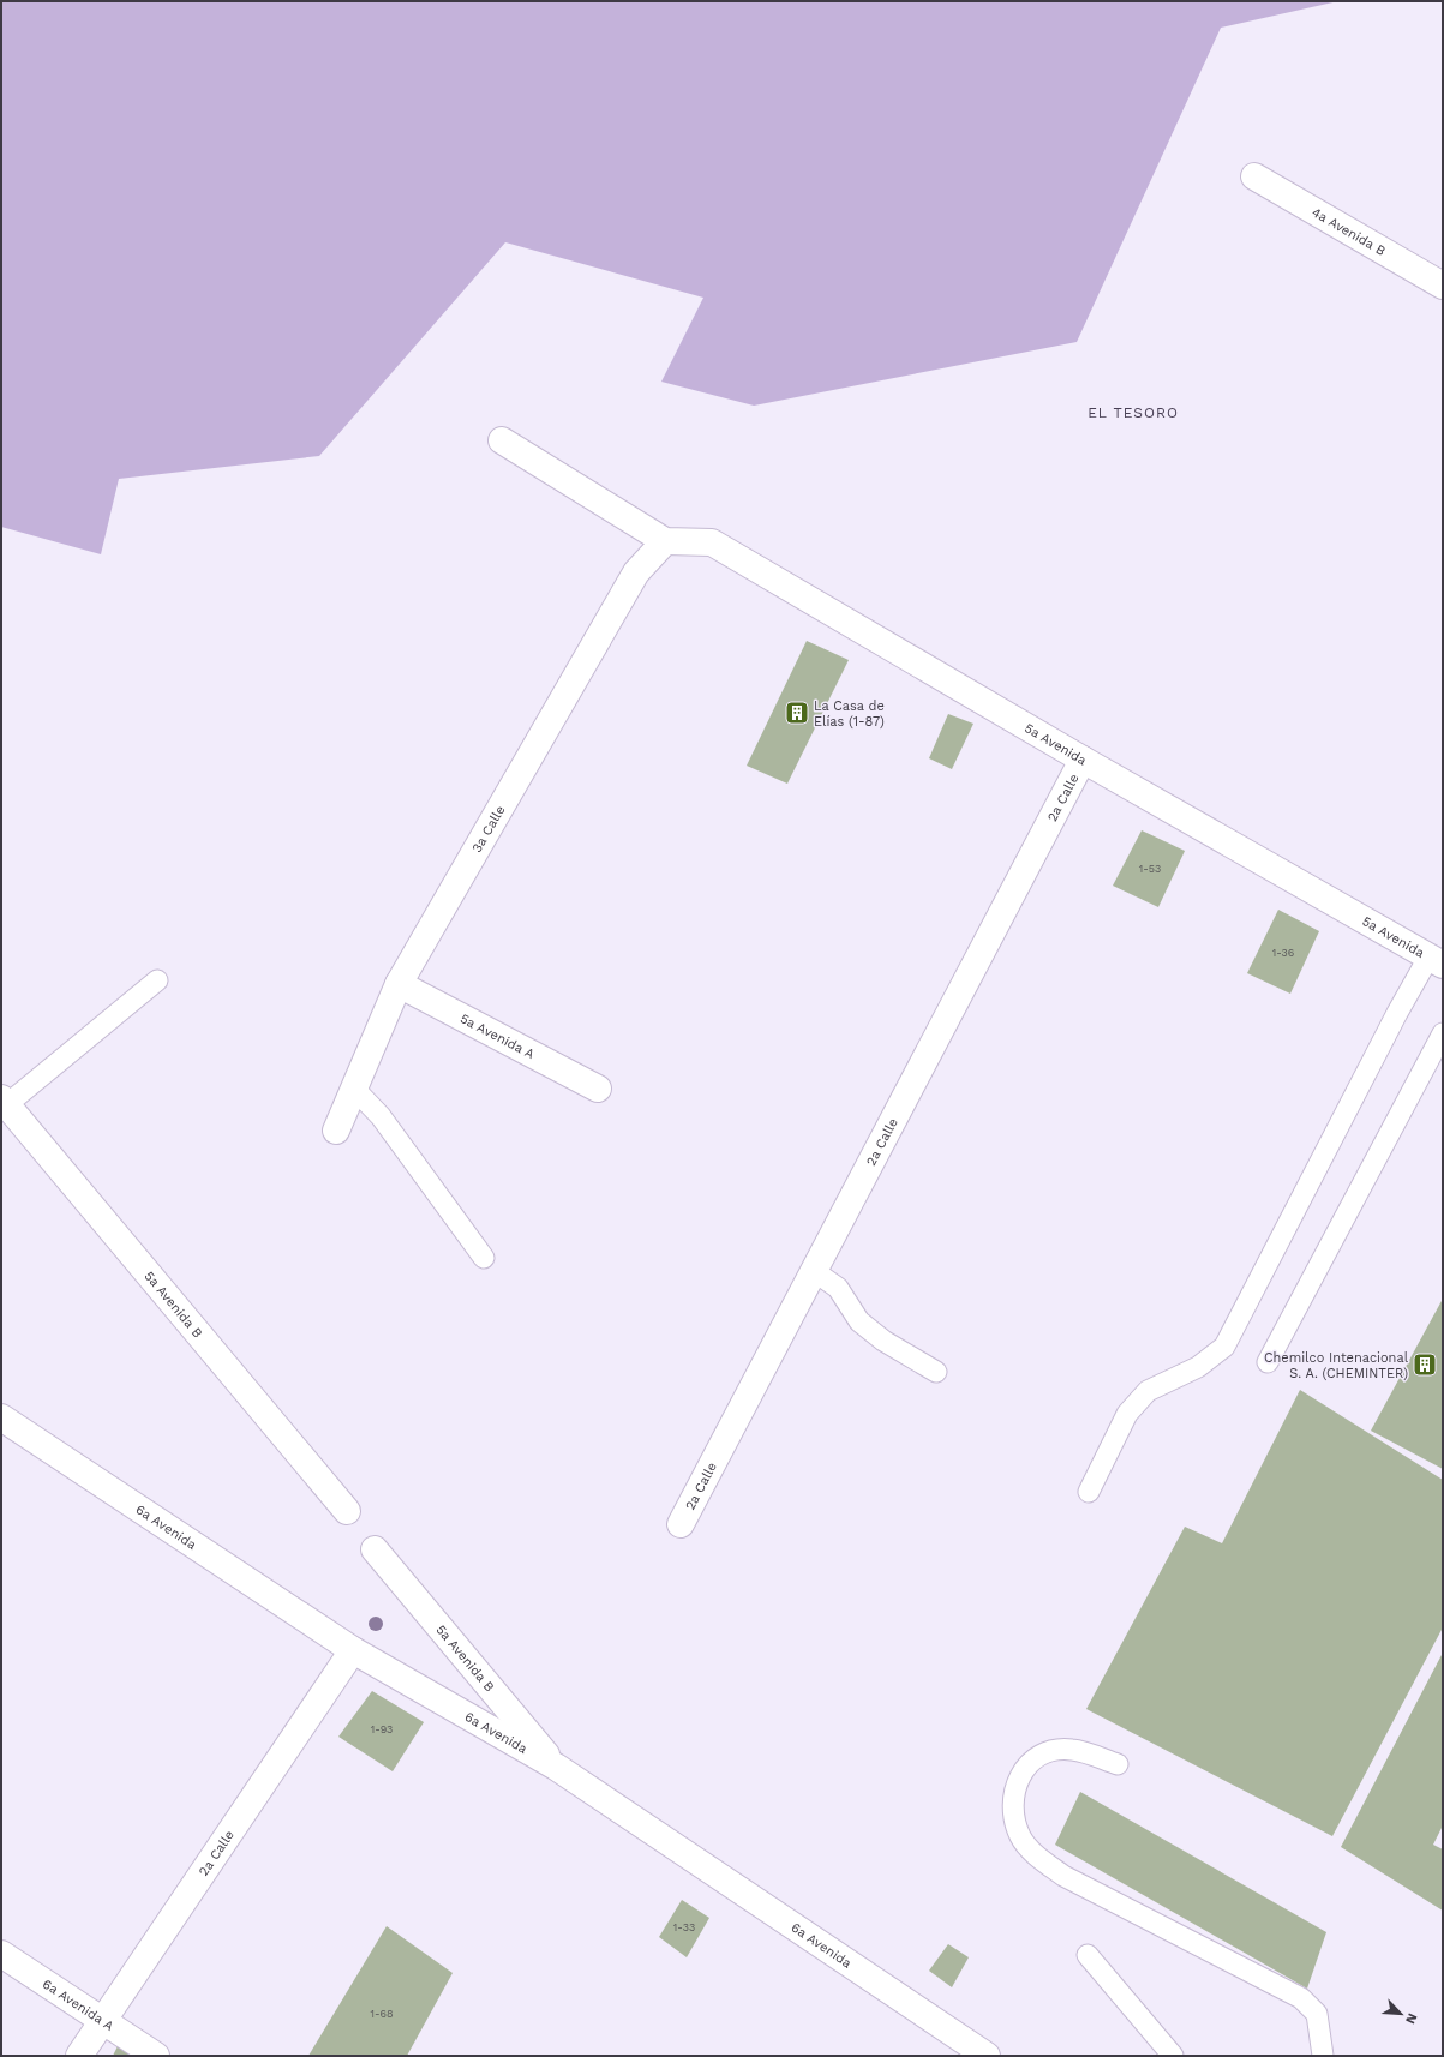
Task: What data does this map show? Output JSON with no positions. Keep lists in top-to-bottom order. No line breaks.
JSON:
{"streets":{"street":["4a Avenida B","5a Avenida","2a Calle","3a Calle","5a Avenida A","5a Avenida B","6a Avenida","6a Avenida A"]},"crossings":[["5a Avenida","2a Calle"],["5a Avenida","3a Calle"],["2a Calle","6a Avenida"],["2a Calle","6a Avenida A"],["3a Calle","5a Avenida A"],["5a Avenida B","6a Avenida"]],"districts":["EL TESORO"],"places":{"building":["La Casa de Elías (1-87)","Chemilco Intenacional S. A. (CHEMINTER)"]},"house_numbers":["1-53","1-36","1-93","1-33","1-68"],"north":"bottom right"}
